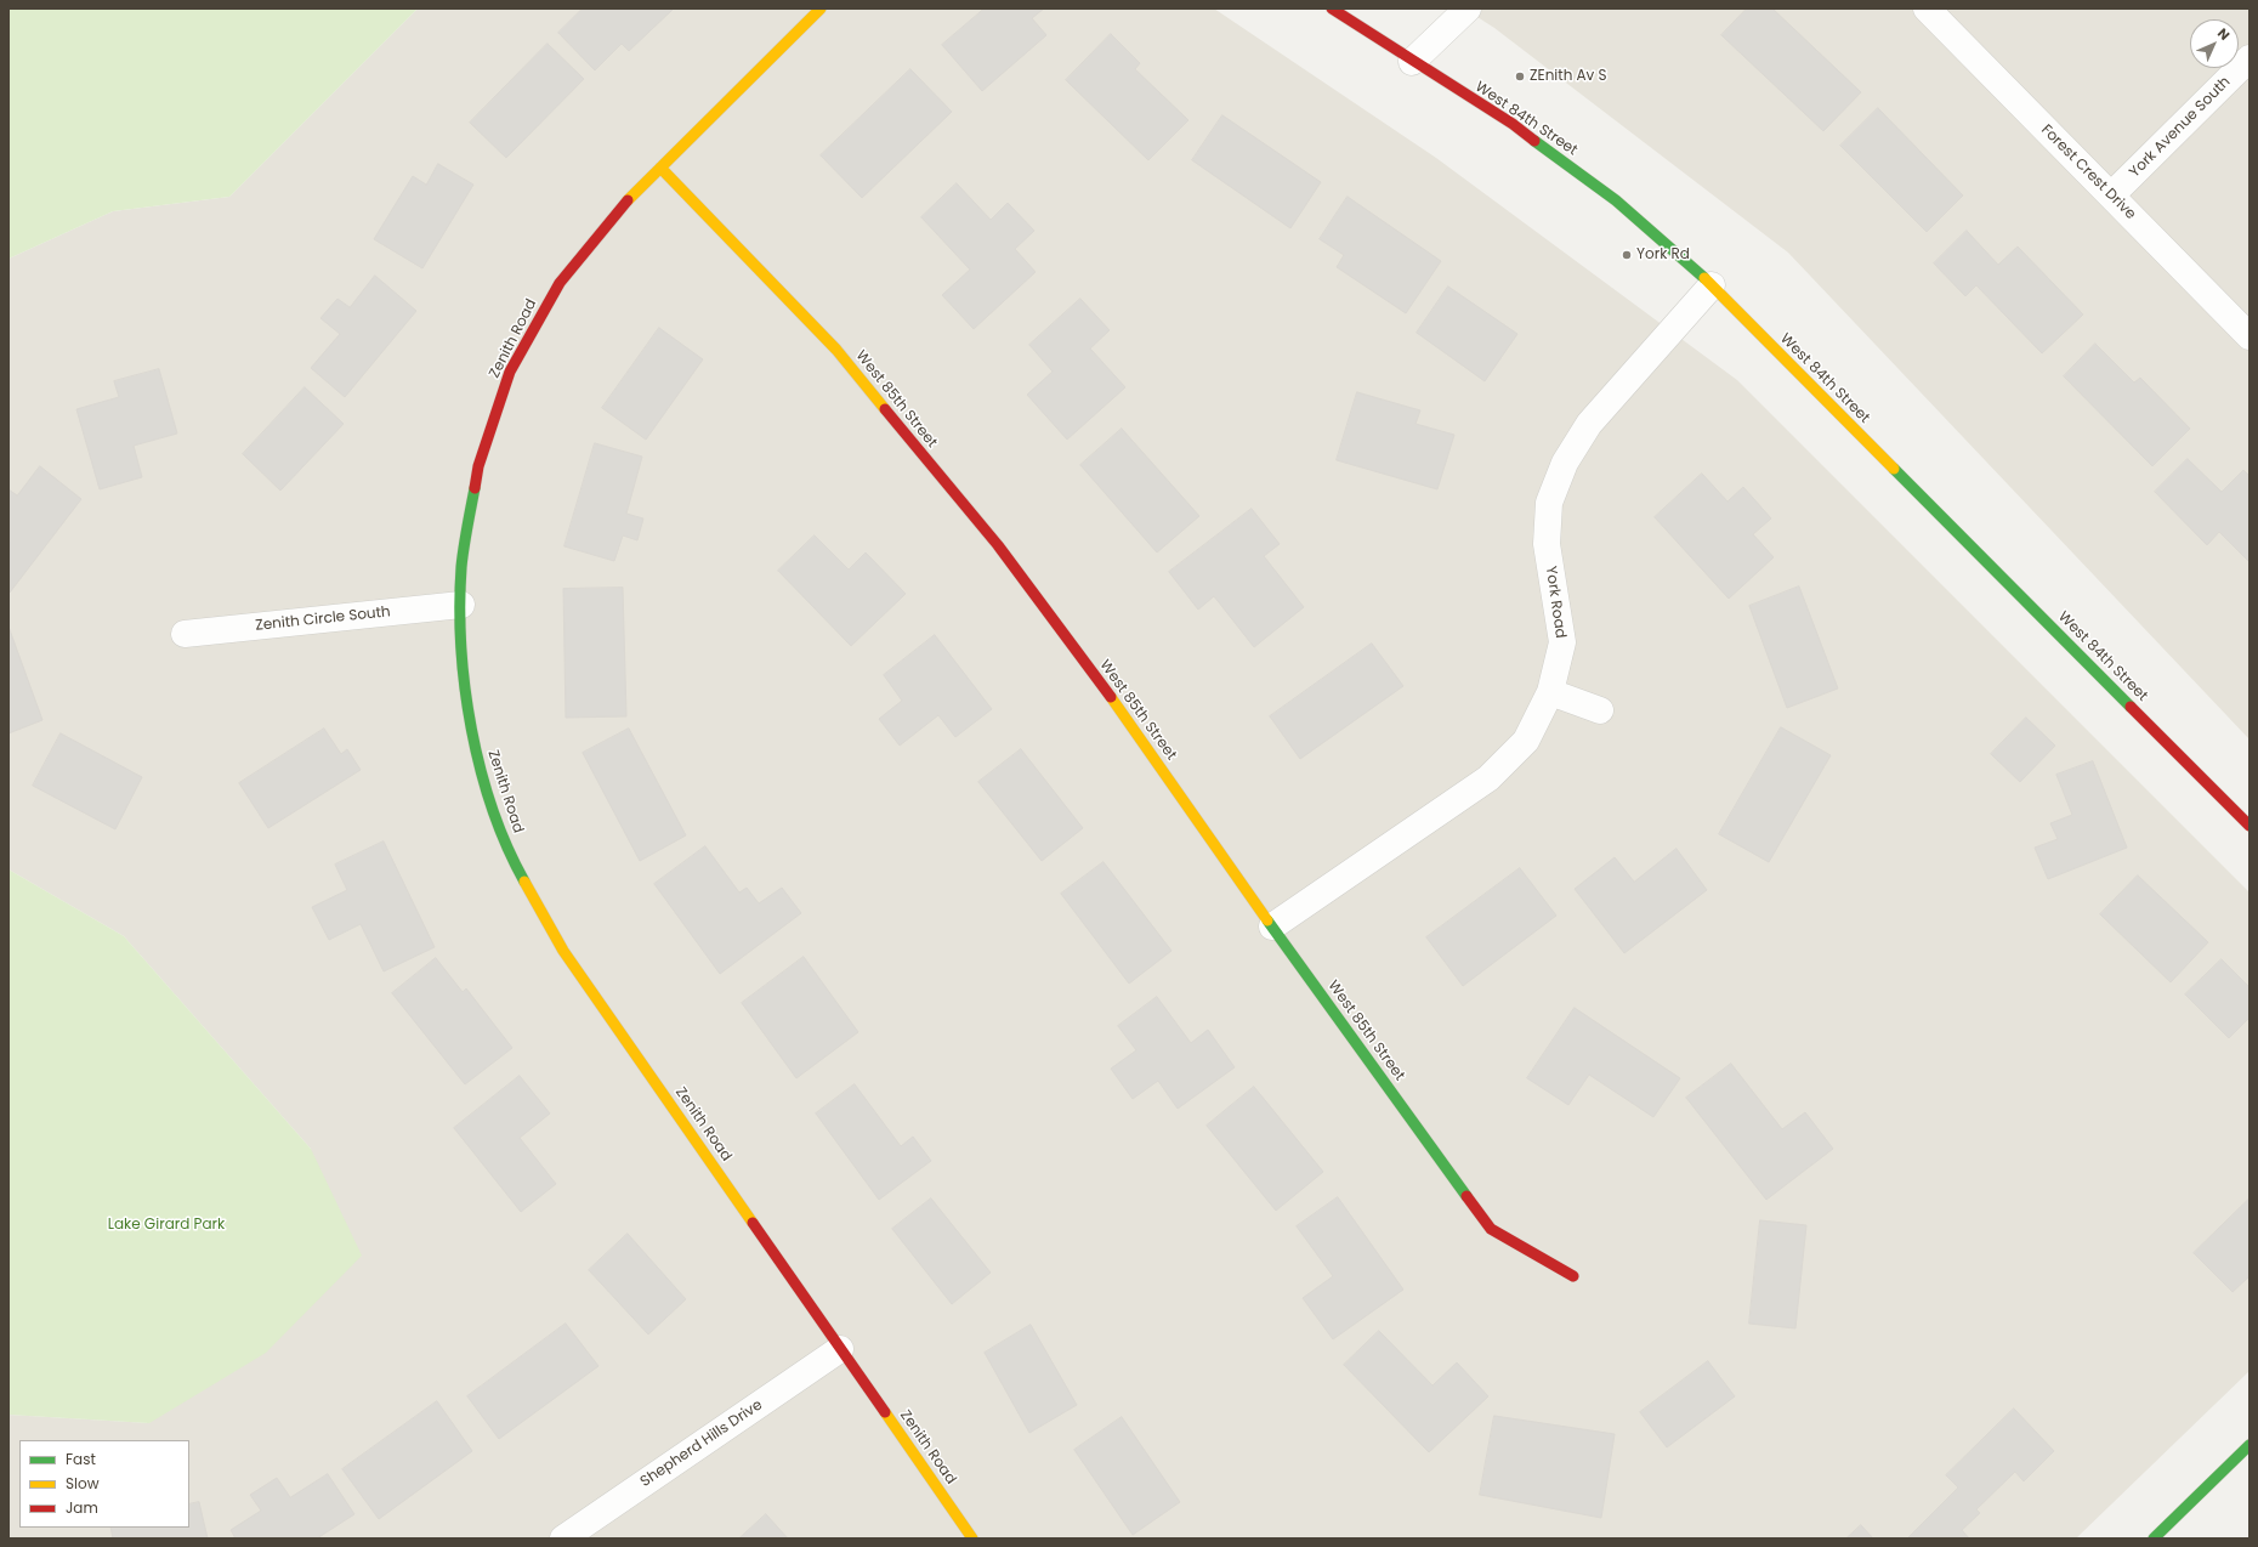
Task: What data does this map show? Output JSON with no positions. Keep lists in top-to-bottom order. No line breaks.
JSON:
{"streets":{"street":["West 84th Street","York Avenue South","Forest Crest Drive","Zenith Road","West 85th Street","York Road","Zenith Circle South","Shepherd Hills Drive"]},"crossings":[["West 84th Street","York Road"],["York Avenue South","Forest Crest Drive"],["Zenith Road","West 85th Street"],["Zenith Road","Zenith Circle South"],["Zenith Road","Shepherd Hills Drive"],["West 85th Street","York Road"]],"parks":["Lake Girard Park"],"places":["ZEnith Av S","York Rd"],"legend":["Fast","Slow","Jam"],"north":"top right"}
